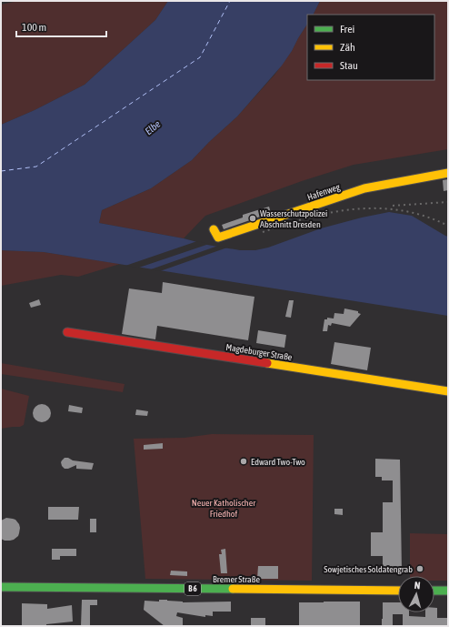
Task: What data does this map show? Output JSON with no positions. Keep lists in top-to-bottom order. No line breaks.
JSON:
{"streets":{"street":["Hafenweg","Magdeburger Straße","Bremer Straße","B 6"]},"water":["Elbe"],"parks":["Neuer Katholischer Friedhof"],"places":["Wasserschutzpolizei Abschnitt Dresden","Edward Two-Two","Sowjetisches Soldatengrab"],"legend":["Frei","Zäh","Stau"],"scale_bar":"100 m","north":"top"}
